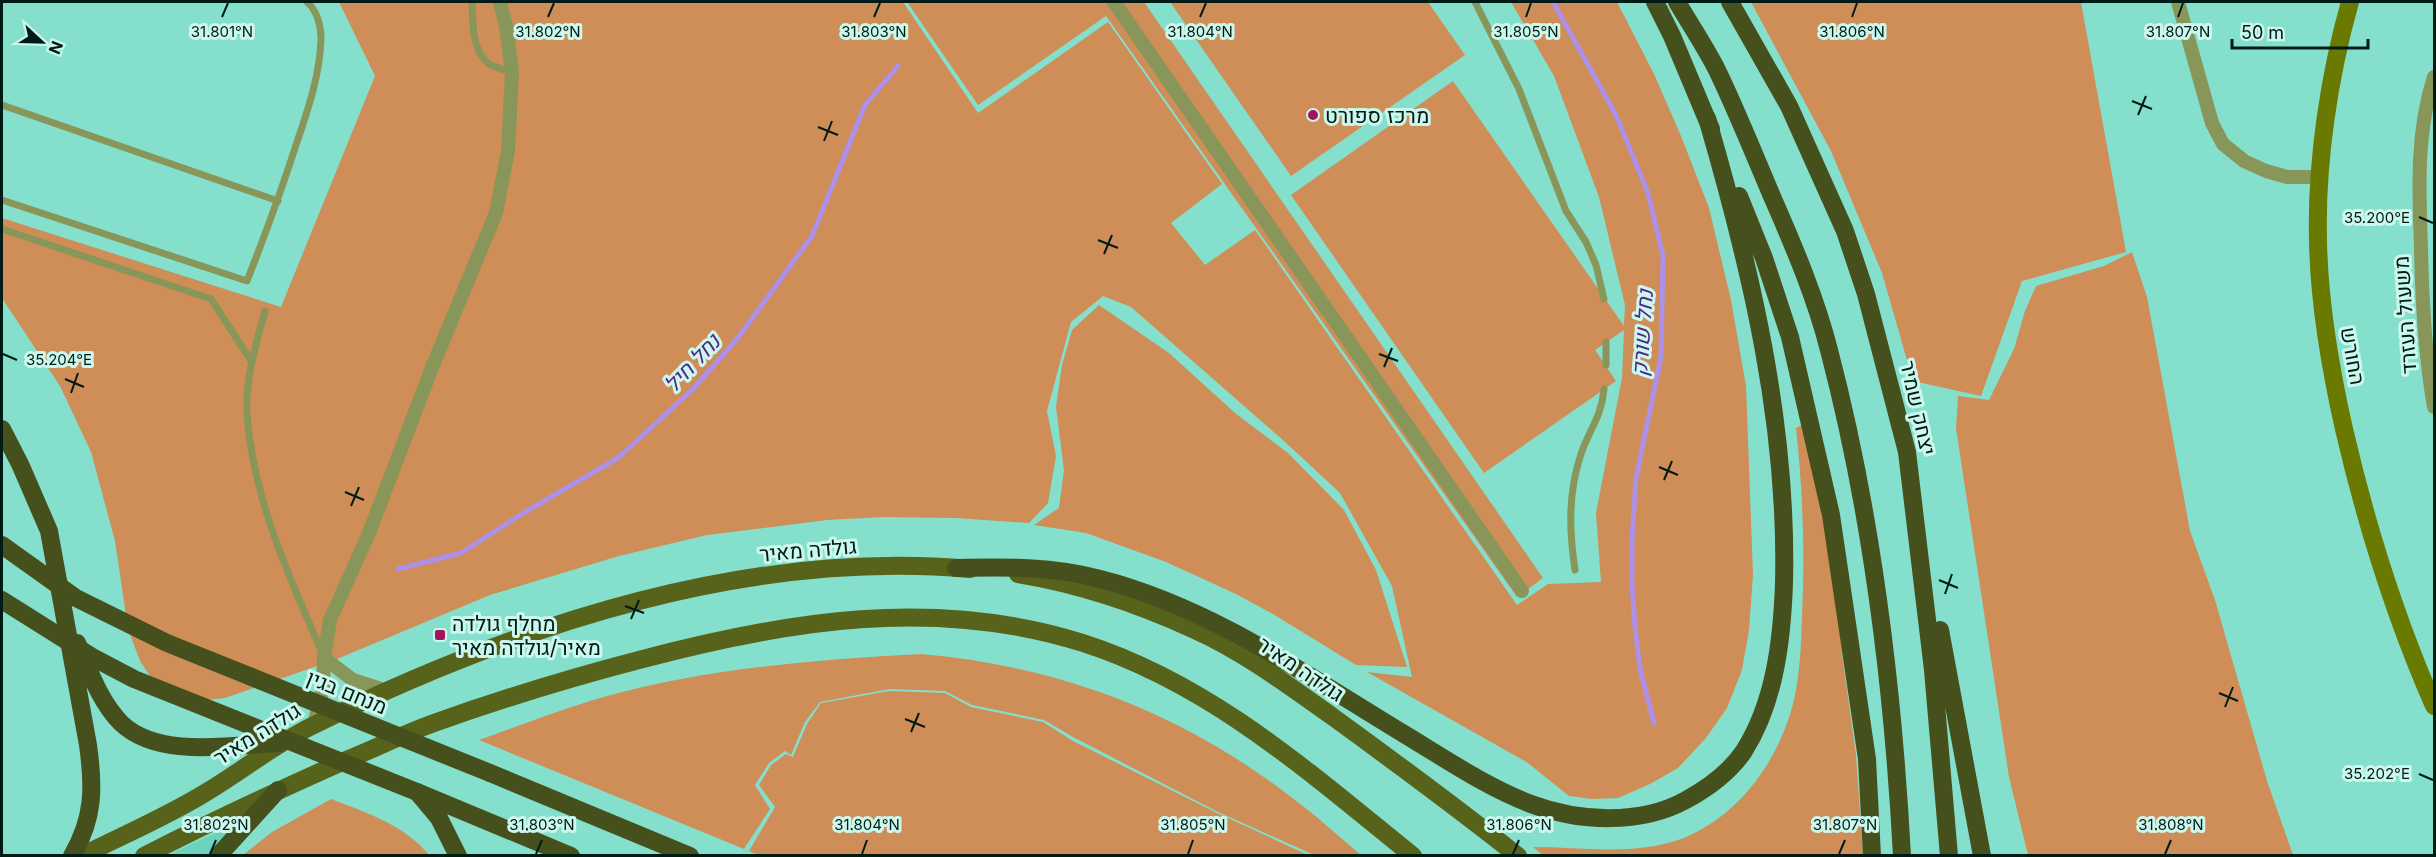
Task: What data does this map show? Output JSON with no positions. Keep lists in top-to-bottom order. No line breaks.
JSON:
{"streets":{"highway":["יצחק שמיר","מנחם בגין"],"main road":["גולדה מאיר"],"street":["משעול העזרד","החורש"]},"water":["נחל שורק","נחל חיל"],"places":{"other":["מרכז ספורט"],"transit":["מחלף גולדה מאיר/גולדה מאיר"]},"scale_bar":"50 m","north":"right","coordinates":["31.801°N","31.806°N","31.802°N","31.803°N","31.804°N","31.805°N","31.807°N","35.200°E","35.204°E","35.202°E","31.808°N"]}
